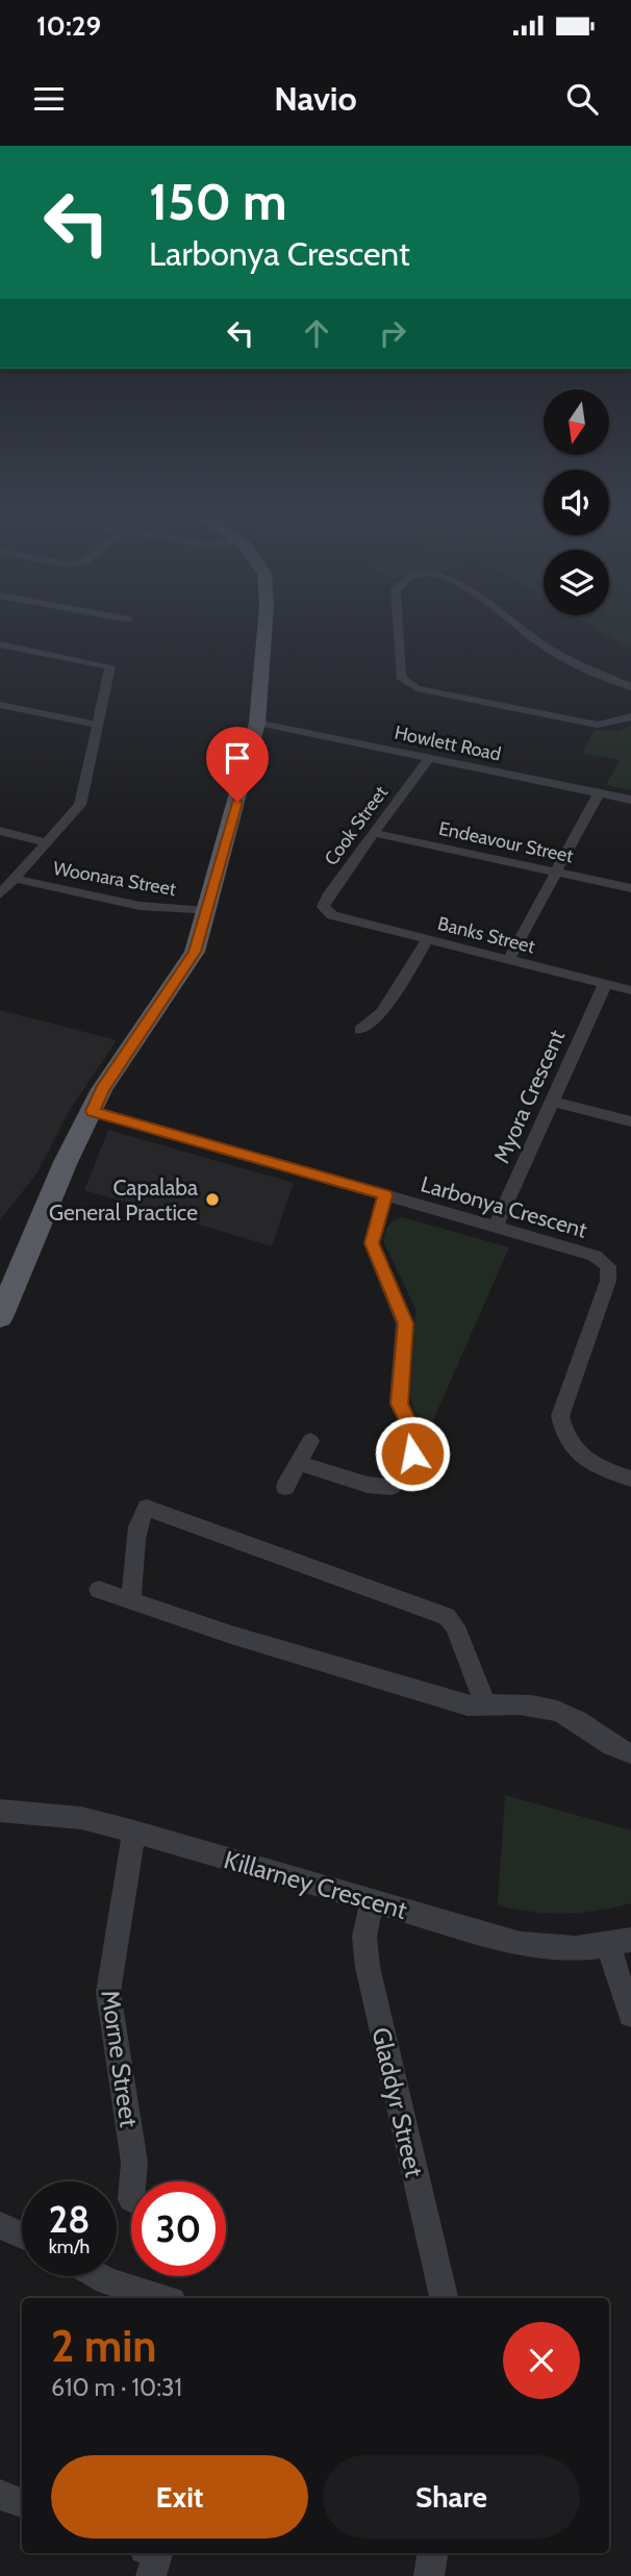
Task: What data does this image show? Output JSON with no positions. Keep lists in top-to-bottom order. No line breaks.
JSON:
{"streets":{"street":["Howlett Road","Cook Street","Endeavour Street","Woonara Street","Banks Street","Myora Crescent","Larbonya Crescent","Killarney Crescent","Morne Street","Gladdyr Street"]},"crossings":[["Howlett Road","Cook Street"],["Cook Street","Endeavour Street"],["Cook Street","Banks Street"],["Banks Street","Myora Crescent"],["Myora Crescent","Larbonya Crescent"],["Killarney Crescent","Morne Street"],["Killarney Crescent","Gladdyr Street"]],"places":["Capalaba General Practice"],"north":"bottom","page":{"status":"10:29","header":"Navio","turn":["150 m","Larbonya Crescent"],"speed":"28 km/h","limit":"30","heading":["2 min","610 m · 10:31"],"buttons":["Exit","Share"]}}
